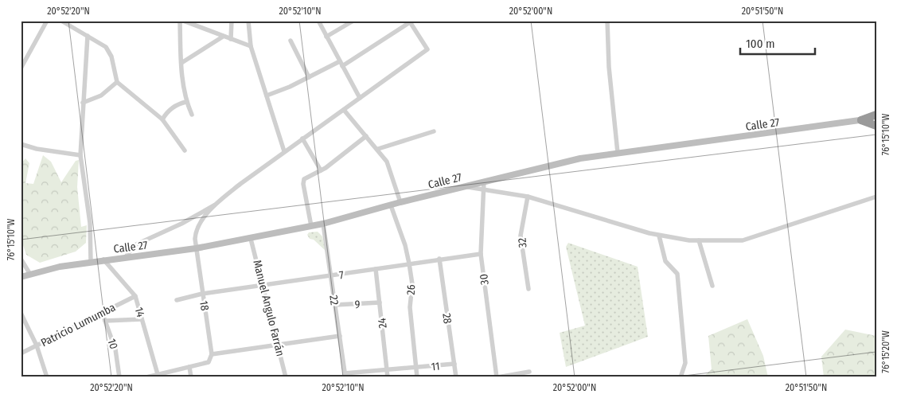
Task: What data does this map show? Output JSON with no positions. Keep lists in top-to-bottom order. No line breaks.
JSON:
{"streets":{"main road":["Calle 27"],"street":["32","7","30","26","22","9","18","Manuel Angulo Farrán","14","28","24","Patricio Lumumba","10","11"]},"crossings":[["Calle 27","30"],["Calle 27","26"],["Calle 27","22"],["Calle 27","18"],["Calle 27","Manuel Angulo Farrán"],["Calle 27","14"],["7","30"],["7","26"],["7","22"],["7","18"],["7","Manuel Angulo Farrán"],["7","28"],["7","24"],["26","11"],["22","9"],["22","11"],["9","24"],["14","Patricio Lumumba"],["28","11"],["24","11"],["Patricio Lumumba","10"]],"scale_bar":"100 m","coordinates":["20°52'20\"N","20°52'10\"N","20°52'00\"N","20°51'50\"N","76°15'10\"W","76°15'20\"W"]}
